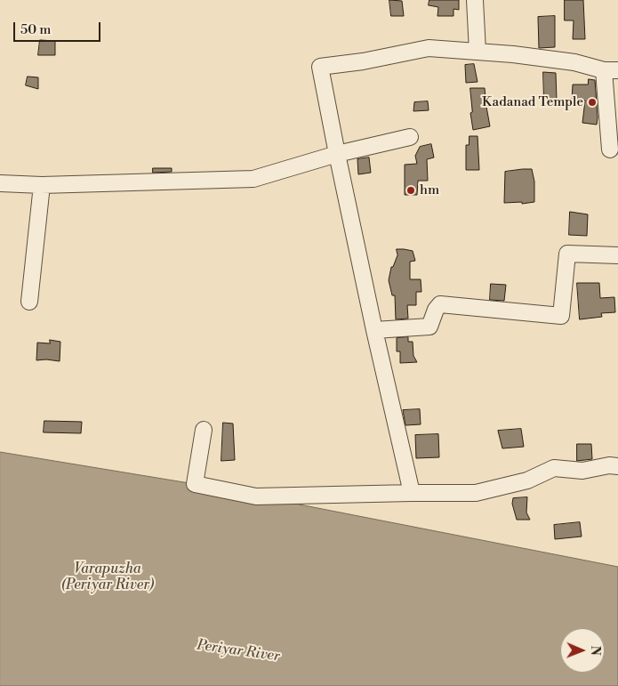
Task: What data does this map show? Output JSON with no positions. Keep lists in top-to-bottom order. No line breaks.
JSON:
{"water":["Varapuzha (Periyar River)","Periyar River"],"places":["Kadanad Temple","hm"],"scale_bar":"50 m","north":"right"}
